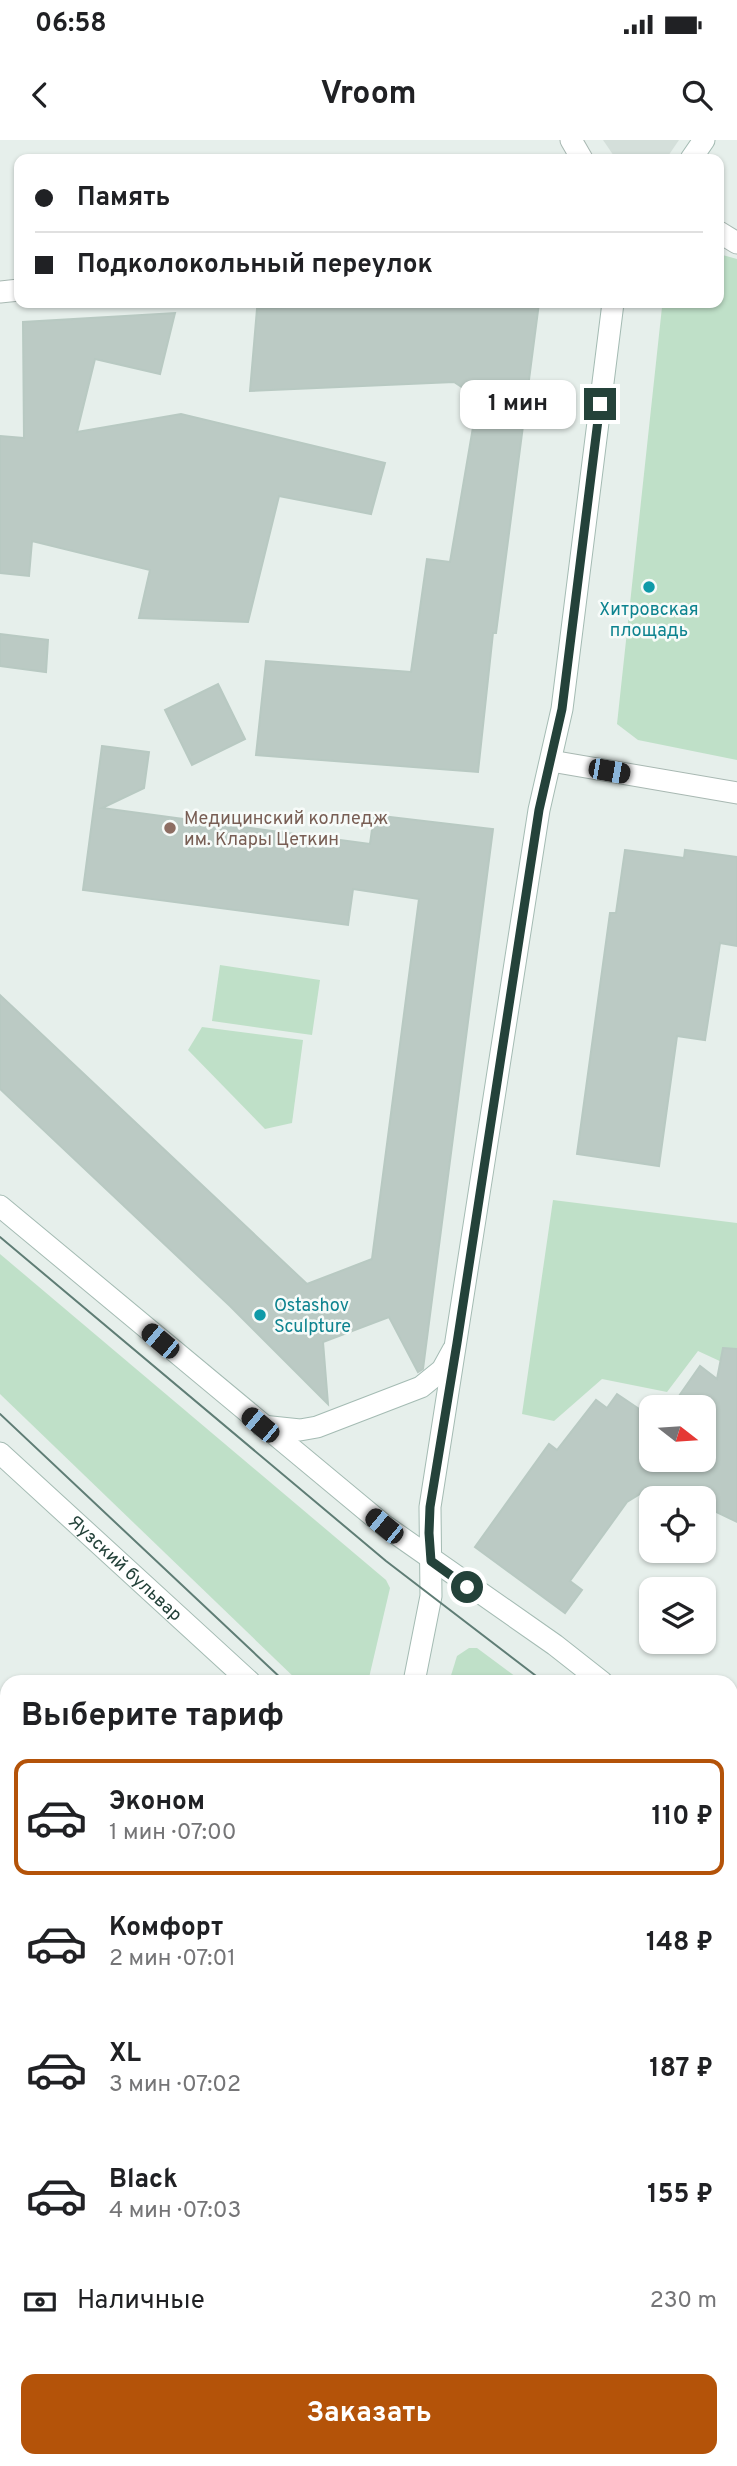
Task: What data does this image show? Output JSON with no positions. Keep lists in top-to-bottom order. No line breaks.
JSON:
{"streets":{"street":["Яузский бульвар"]},"places":["Хитровская площадь","Медицинский колледж им. Клары Цеткин","Ostashov Sculpture"],"north":"right","page":{"status":"06:58","header":"Vroom","banner":["Память","Подколокольный переулок"],"bubble":"1 мин","heading":"Выберите тариф","list":[{"name":"Эконом","note":"1 мин · 07:00","value":"110 ₽"},{"name":"Комфорт","note":"2 мин · 07:01","value":"148 ₽"},{"name":"XL","note":"3 мин · 07:02","value":"187 ₽"},{"name":"Black","note":"4 мин · 07:03","value":"155 ₽"}],"pay":["Наличные","230 m"],"buttons":"Заказать"}}
